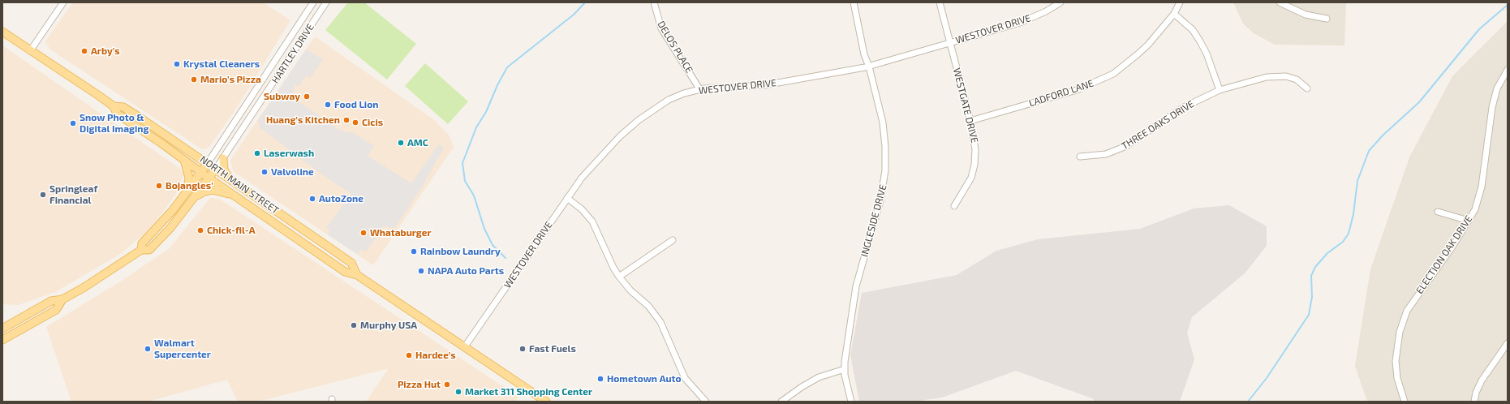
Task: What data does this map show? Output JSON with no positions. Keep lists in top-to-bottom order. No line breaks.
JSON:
{"streets":{"main road":["NORTH MAIN STREET"],"street":["WESTOVER DRIVE","DELOS PLACE","HARTLEY DRIVE","LADFORD LANE","WESTGATE DRIVE","THREE OAKS DRIVE","INGLESIDE DRIVE","ELECTION OAK DRIVE"]},"crossings":[["WESTOVER DRIVE","DELOS PLACE"],["WESTOVER DRIVE","WESTGATE DRIVE"],["WESTOVER DRIVE","NORTH MAIN STREET"],["WESTOVER DRIVE","INGLESIDE DRIVE"],["HARTLEY DRIVE","NORTH MAIN STREET"],["LADFORD LANE","WESTGATE DRIVE"]],"places":["Arby's","Krystal Cleaners","Mario's Pizza","Subway","Food Lion","Huang's Kitchen","Cicis","Snow Photo & Digital Imaging","AMC","Laserwash","Valvoline","Bojangles'","Springleaf Financial","AutoZone","Chick-fil-A","Whataburger","Rainbow Laundry","NAPA Auto Parts","Murphy USA","Walmart Supercenter","Fast Fuels","Hardee's","Hometown Auto","Pizza Hut","Market 311 Shopping Center"]}
